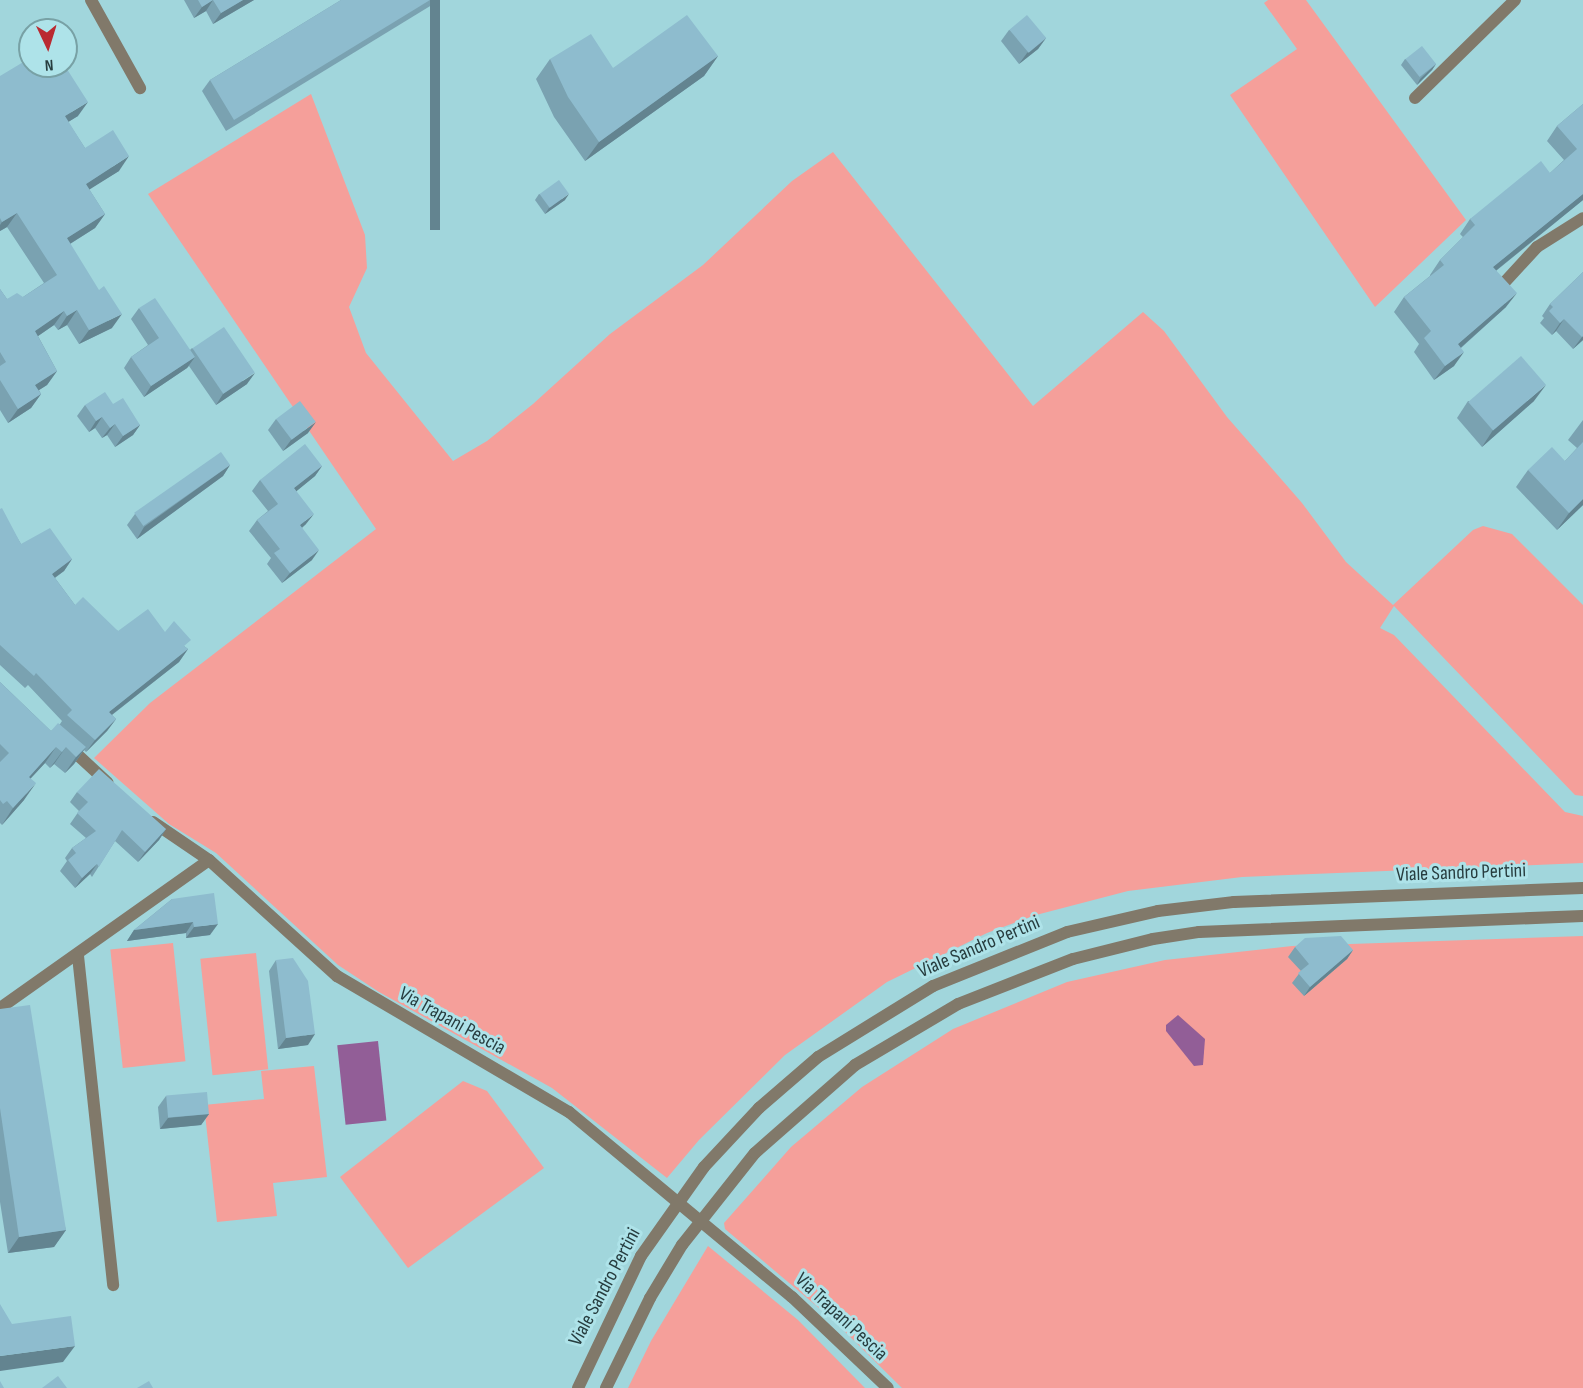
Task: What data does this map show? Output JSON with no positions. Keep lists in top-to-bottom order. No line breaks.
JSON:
{"streets":{"street":["Viale Sandro Pertini","Via Trapani Pescia"]},"crossings":[["Viale Sandro Pertini","Via Trapani Pescia"]],"north":"bottom"}
